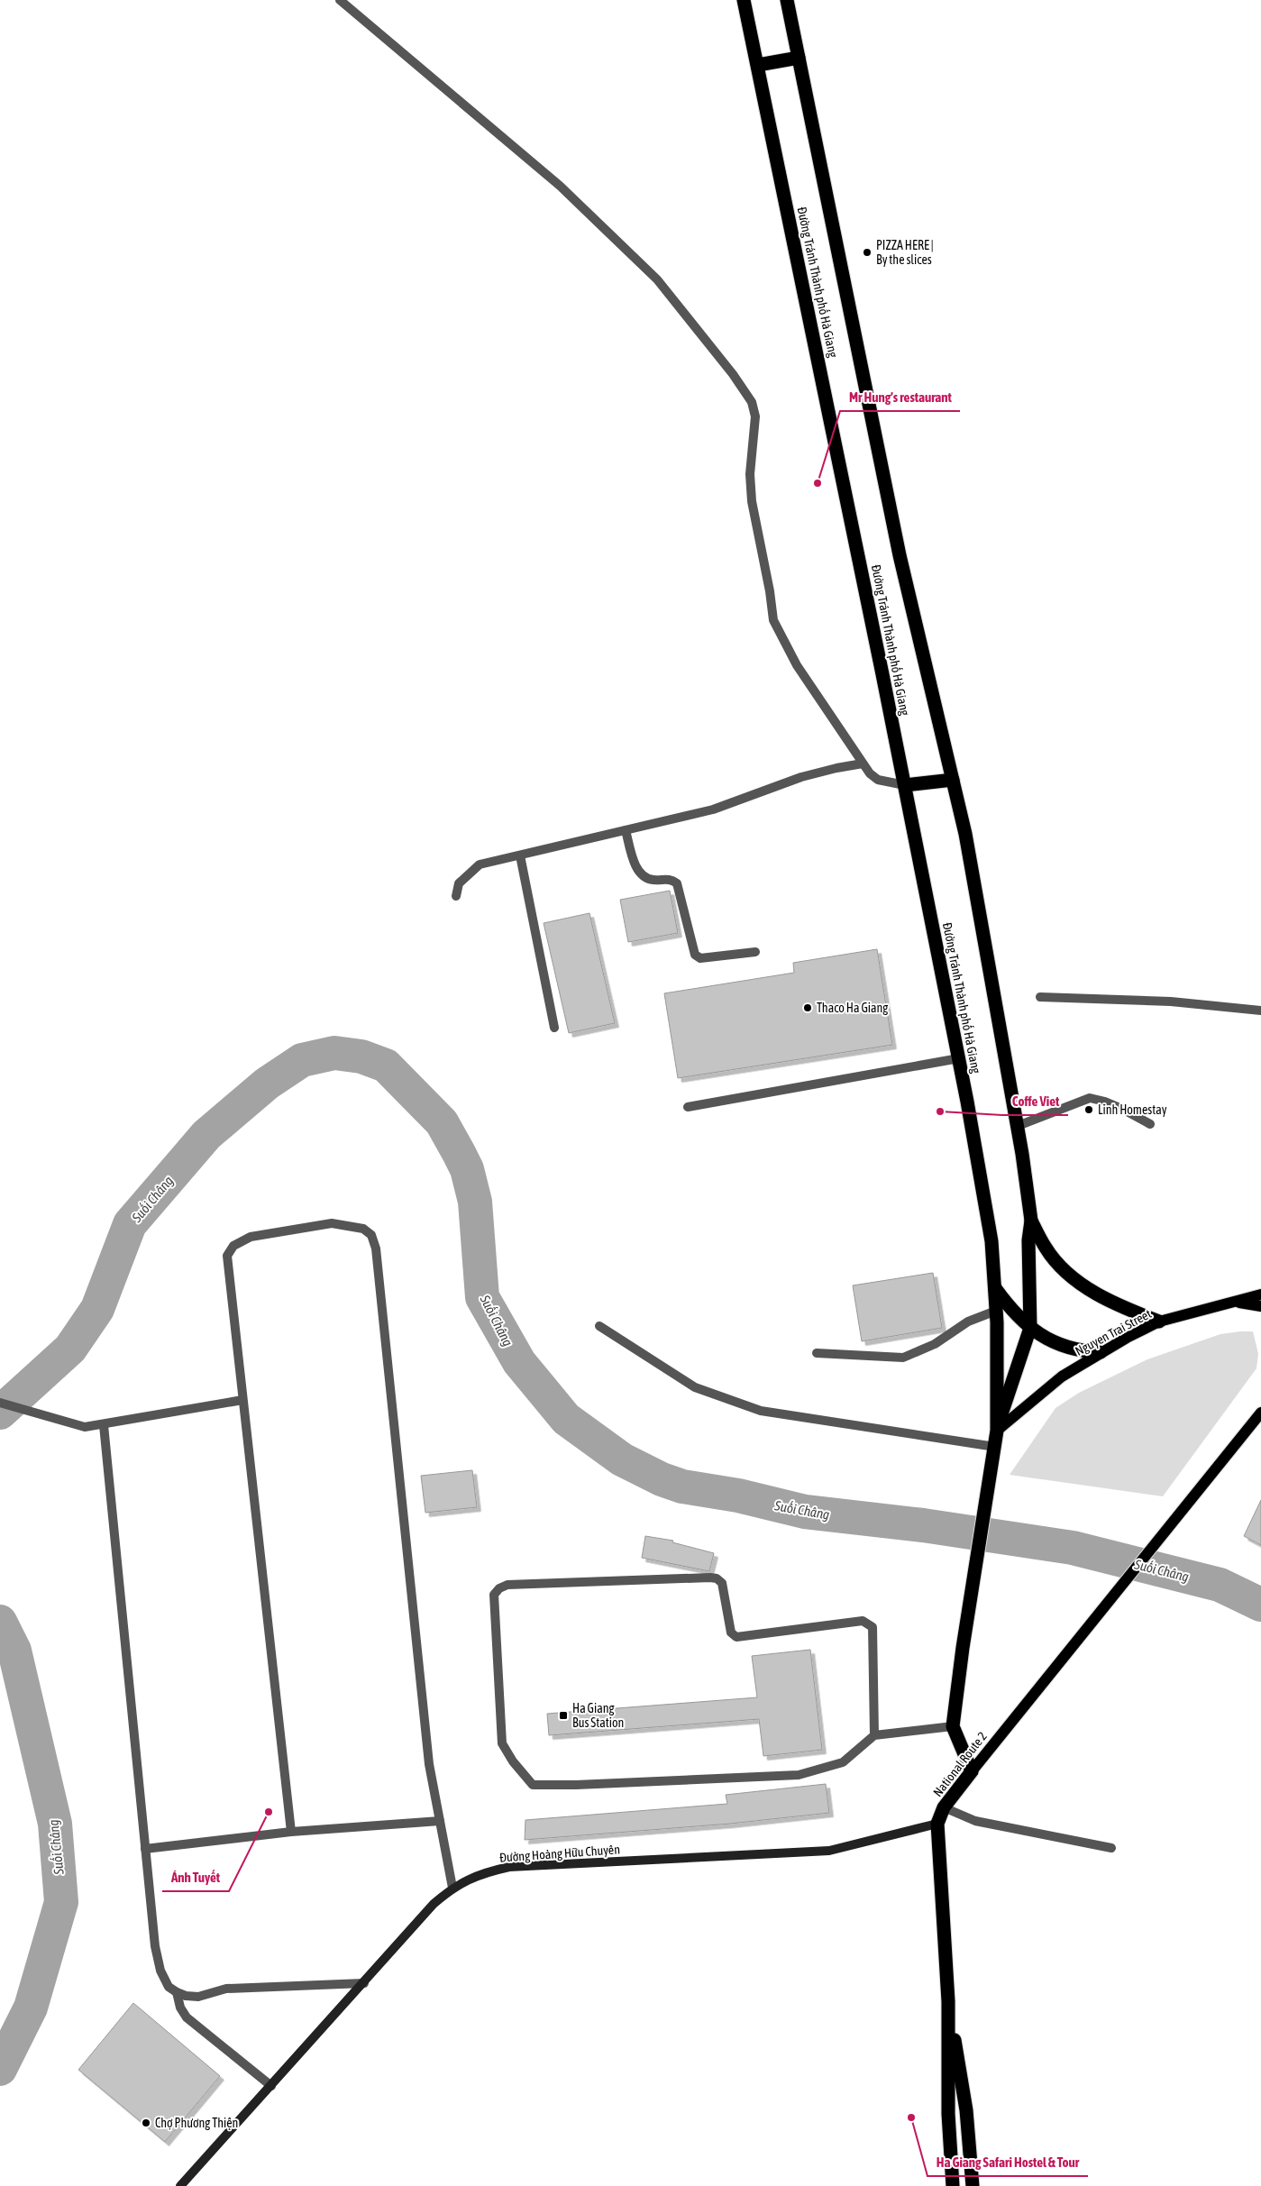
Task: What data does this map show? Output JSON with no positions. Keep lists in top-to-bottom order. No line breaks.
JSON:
{"streets":{"highway":["Đường Tránh Thành phố Hà Giang","National Route 2"],"main road":["Nguyen Trai Street"],"street":["Đường Hoàng Hữu Chuyên"]},"crossings":[["Đường Tránh Thành phố Hà Giang","Nguyen Trai Street"],["National Route 2","Đường Hoàng Hữu Chuyên"]],"water":["Suối Châng"],"places":{"other":["PIZZA HERE | By the slices","Mr Hung’s restaurant","Thaco Ha Giang","Linh Homestay","Coffe Viet","Ánh Tuyết","Ha Giang Safari Hostel & Tour","Chợ Phương Thiện"],"transit":["Ha Giang Bus Station"]}}
